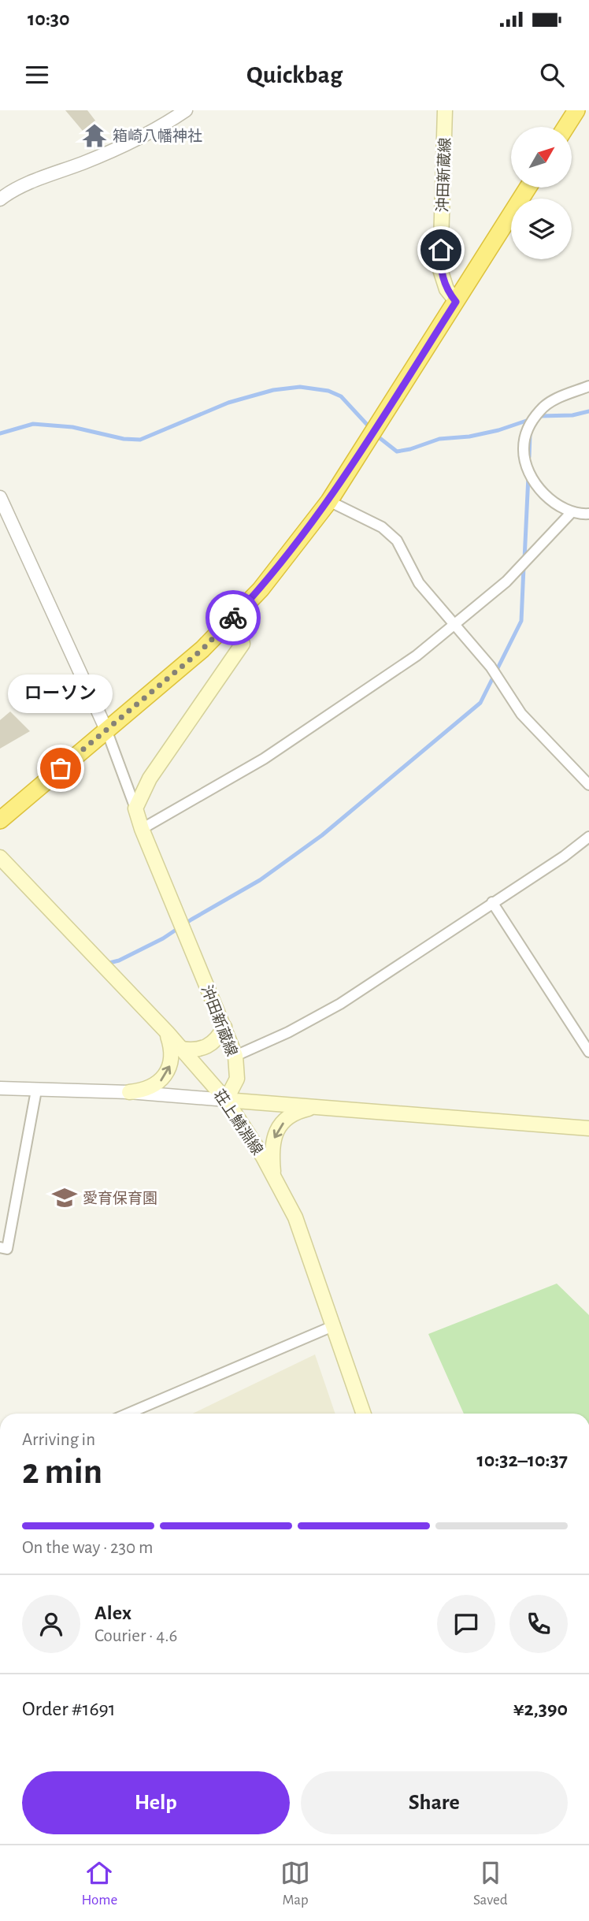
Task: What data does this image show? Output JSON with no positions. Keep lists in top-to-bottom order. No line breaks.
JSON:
{"streets":{"main road":["沖田新蔵線","荘上鯖淵線"]},"crossings":[["沖田新蔵線","荘上鯖淵線"]],"places":{"temple":["箱崎八幡神社"],"other":["ローソン"],"school or university":["愛育保育園"]},"north":"top right","page":{"status":"10:30","header":"Quickbag","bubble":"ローソン","heading":["2 min","Arriving in","10:32–10:37"],"panel":["Alex","Courier · 4.6","Order #1691","¥2,390"],"bar":"On the way · 230 m","buttons":["Help","Share"],"tabs":["Home","Map","Saved"]}}
